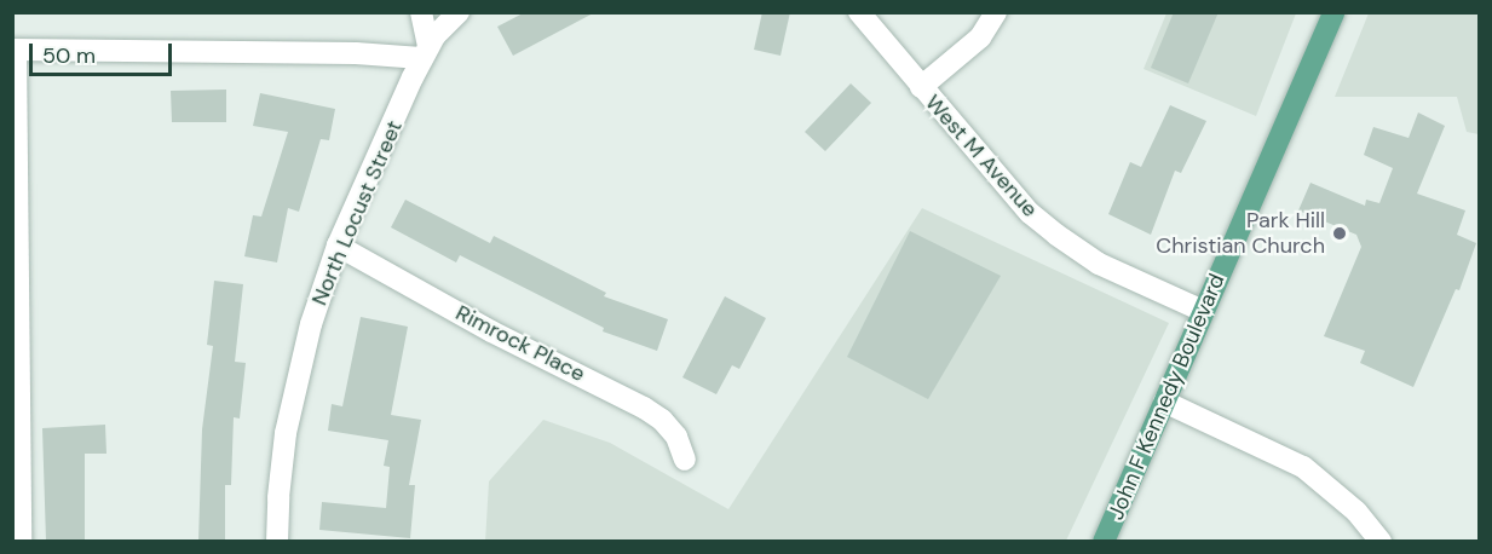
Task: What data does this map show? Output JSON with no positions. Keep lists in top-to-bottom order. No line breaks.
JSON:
{"streets":{"main road":["John F Kennedy Boulevard"],"street":["West M Avenue","North Locust Street","Rimrock Place"]},"crossings":[["West M Avenue","John F Kennedy Boulevard"],["North Locust Street","Rimrock Place"]],"places":["Park Hill Christian Church"],"scale_bar":"50 m"}
